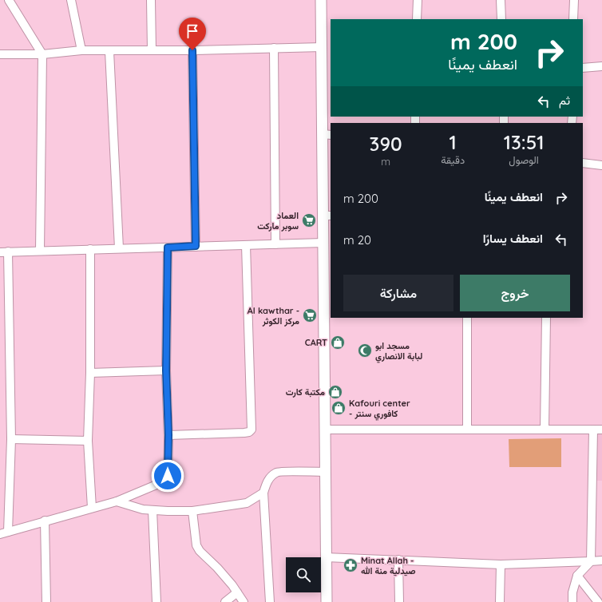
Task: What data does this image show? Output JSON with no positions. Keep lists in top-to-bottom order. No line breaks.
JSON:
{"places":{"supermarket":["العماد سوبر ماركت","Al kawthar - مركز الكوثر"],"shop":["CART","مكتبة كارت","Kafouri center - كافوري سنتر"],"mosque":["مسجد ابو لبابة الانصاري"],"pharmacy":["Minat Allah - صيدلية منة الله"]},"page":{"turn":["200 m","انعطف يمينًا"],"then":"ثم","eta":["13:51","الوصول","1","دقيقة","390","m"],"list":[{"name":"انعطف يمينًا","value":"200 m"},{"name":"انعطف يسارًا","value":"20 m"}],"buttons":["خروج","مشاركة"]}}
